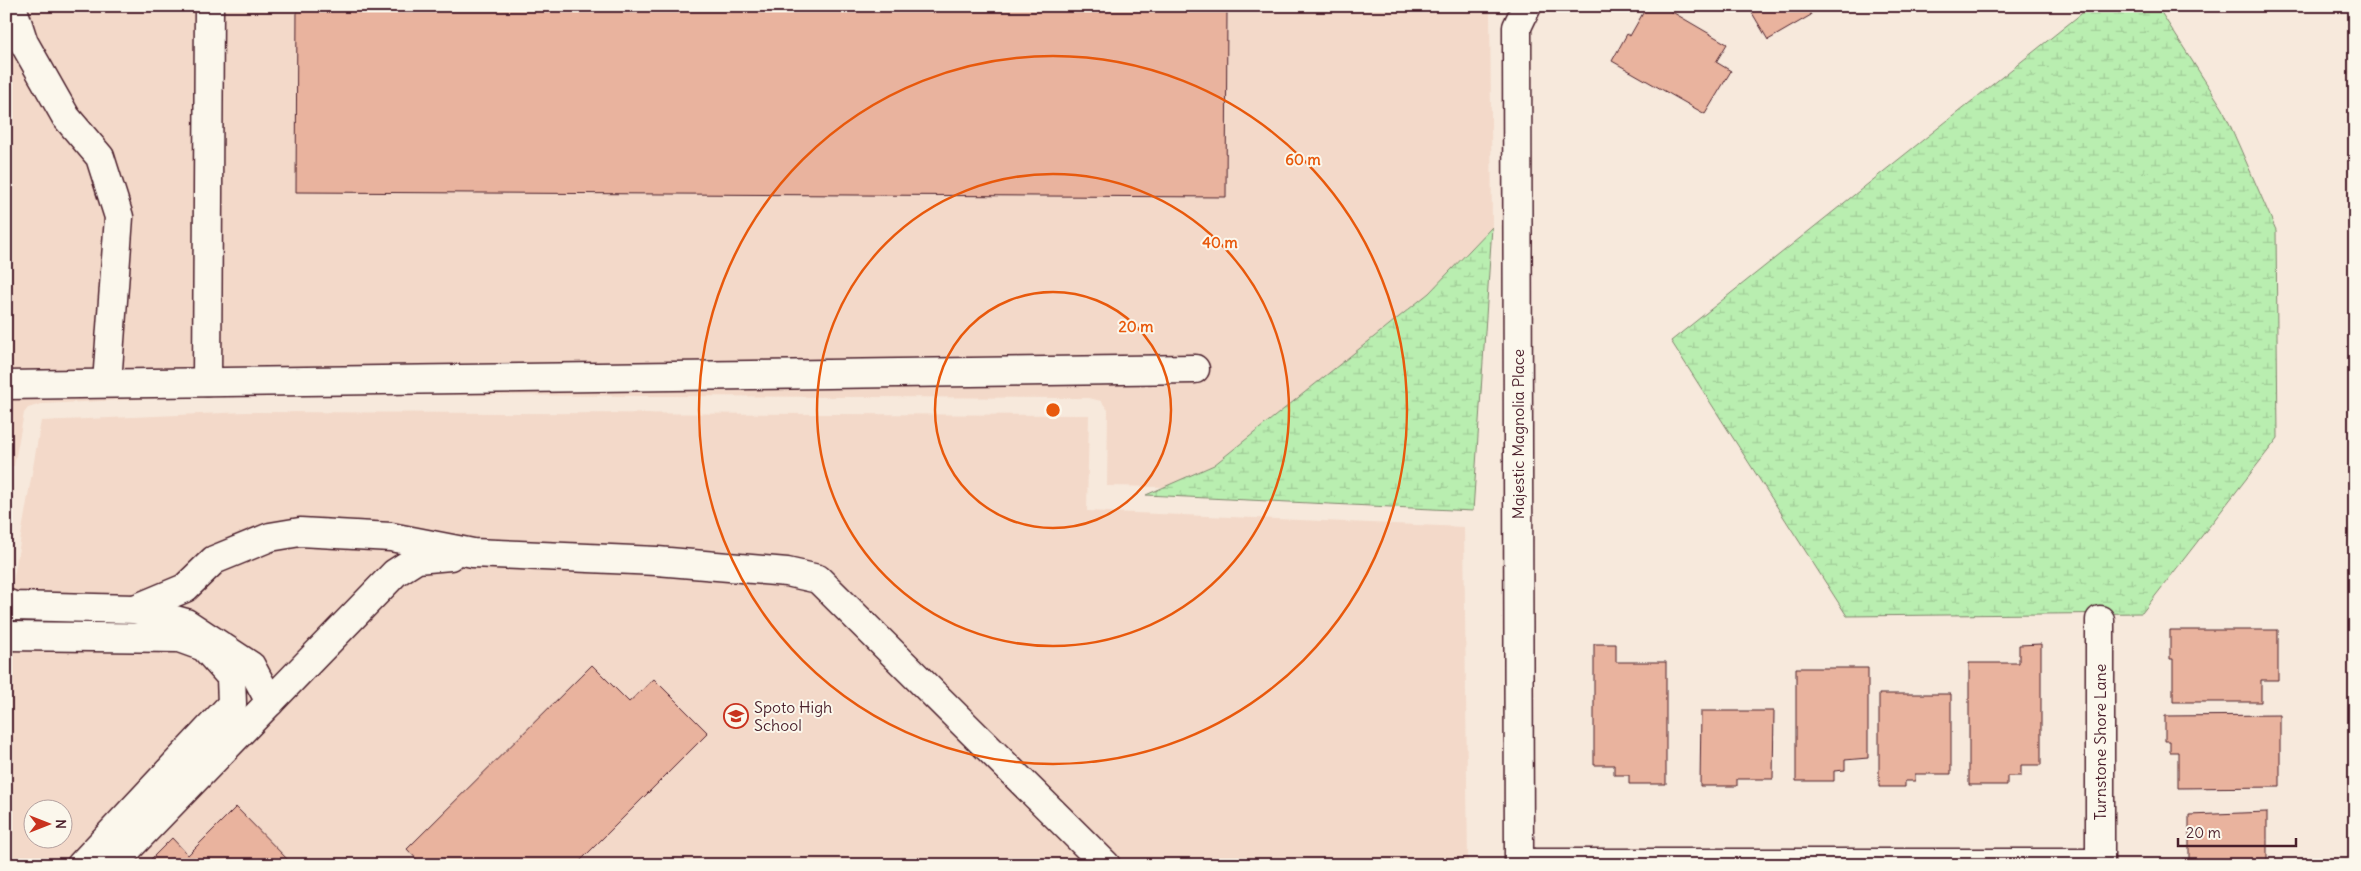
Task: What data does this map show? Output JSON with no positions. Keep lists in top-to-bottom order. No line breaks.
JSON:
{"streets":{"street":["Majestic Magnolia Place","Turnstone Shore Lane"]},"places":{"school or university":["Spoto High School"]},"scale_bar":"20 m","north":"right","rings":["60 m","40 m","20 m"]}
